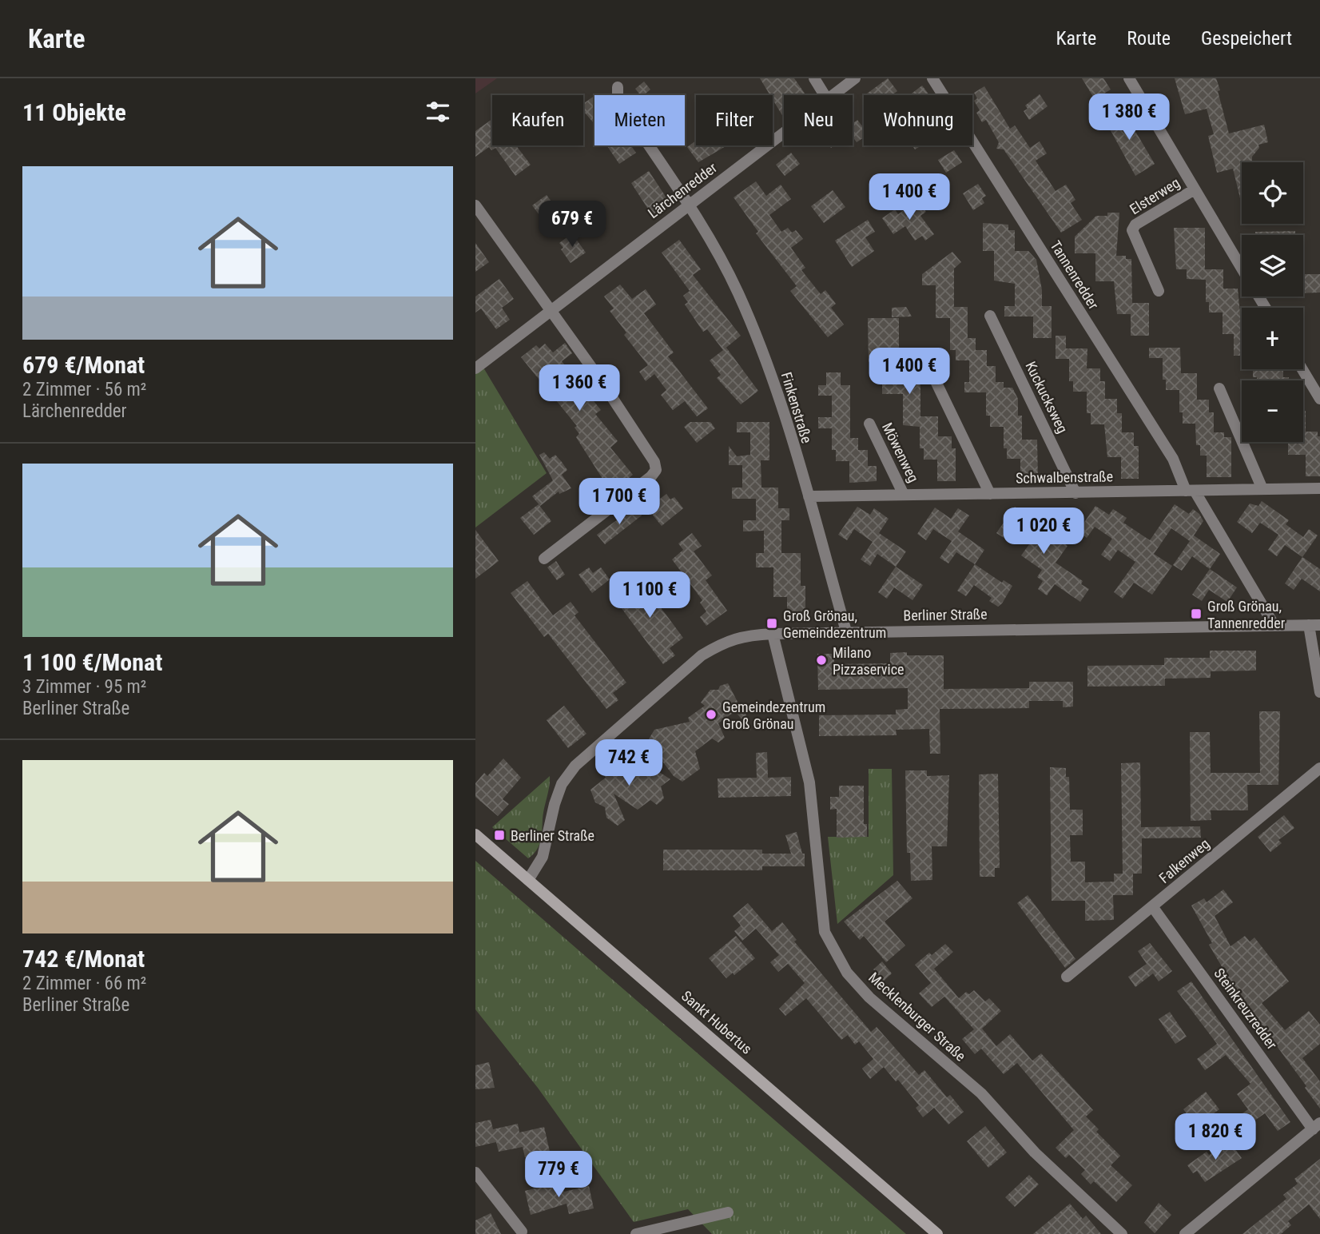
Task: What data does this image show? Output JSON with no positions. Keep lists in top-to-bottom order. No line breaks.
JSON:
{"streets":{"main road":["Sankt Hubertus"],"street":["Lärchenredder","Elsterweg","Tannenredder","Kuckucksweg","Finkenstraße","Möwenweg","Schwalbenstraße","Berliner Straße","Falkenweg","Steinkreuzredder","Mecklenburger Straße"]},"crossings":[["Lärchenredder","Finkenstraße"],["Tannenredder","Schwalbenstraße"],["Tannenredder","Berliner Straße"],["Kuckucksweg","Schwalbenstraße"],["Finkenstraße","Schwalbenstraße"],["Finkenstraße","Berliner Straße"],["Möwenweg","Schwalbenstraße"],["Berliner Straße","Mecklenburger Straße"],["Berliner Straße","Sankt Hubertus"],["Falkenweg","Steinkreuzredder"]],"places":{"transit":["Groß Grönau, Tannenredder","Groß Grönau, Gemeindezentrum","Berliner Straße"],"other":["Milano Pizzaservice","Gemeindezentrum Groß Grönau"]},"page":{"header":"Karte","nav":["Karte","Route","Gespeichert"],"heading":"11 Objekte","price":["1 380 €","1 400 €","679 €","1 400 €","1 360 €","1 700 €","1 020 €","1 100 €","742 €","1 820 €","779 €"],"chip":["Kaufen","Mieten","Filter","Neu","Wohnung"],"list":[{"name":"679 €/Monat","note":"2 Zimmer · 56 m² · Lärchenredder"},{"name":"1 100 €/Monat","note":"3 Zimmer · 95 m² · Berliner Straße"},{"name":"742 €/Monat","note":"2 Zimmer · 66 m² · Berliner Straße"}],"map_buttons":["+","−"]}}
